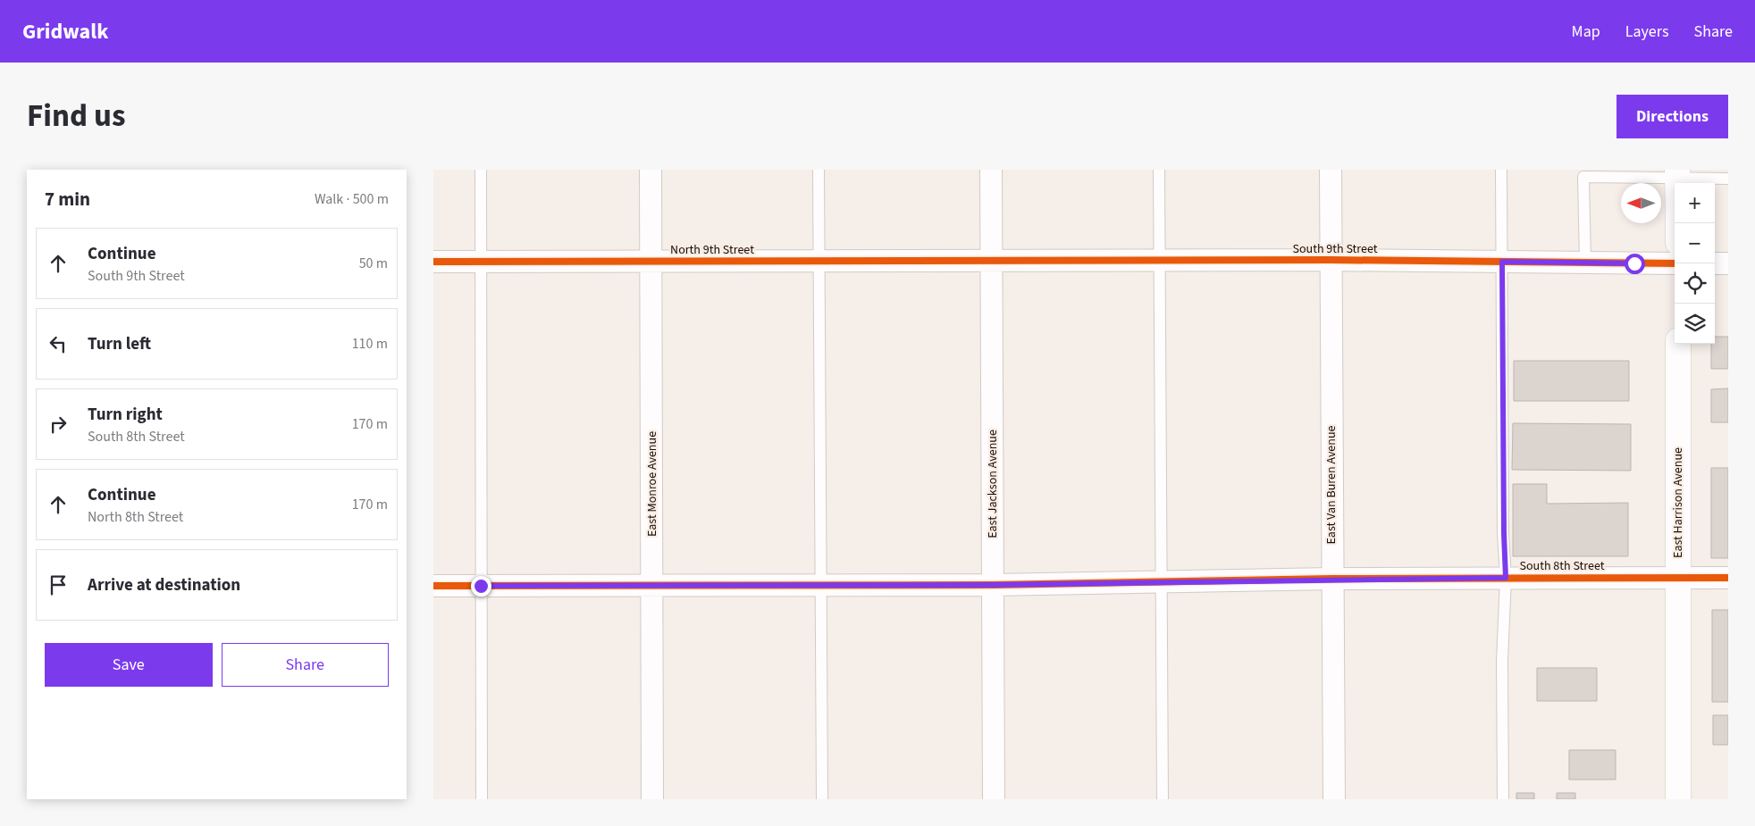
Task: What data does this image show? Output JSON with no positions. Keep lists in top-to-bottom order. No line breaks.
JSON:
{"streets":{"main road":["East Harrison Avenue"],"street":["South 9th Street","North 9th Street","East Monroe Avenue","East Jackson Avenue","East Van Buren Avenue","South 8th Street"]},"crossings":[["South 9th Street","North 9th Street"],["South 9th Street","East Jackson Avenue"],["South 9th Street","East Van Buren Avenue"],["North 9th Street","East Monroe Avenue"],["North 9th Street","East Jackson Avenue"],["East Monroe Avenue","South 8th Street"],["East Jackson Avenue","South 8th Street"],["East Van Buren Avenue","South 8th Street"],["East Harrison Avenue","South 8th Street"]],"north":"left","page":{"header":"Gridwalk","nav":["Map","Layers","Share"],"title":"Find us","buttons":["Directions",["Save","Share"]],"heading":["7 min","Walk · 500 m"],"map_buttons":["+","−"],"list":[["Continue","South 9th Street","50 m"],["Turn left","110 m"],["Turn right","South 8th Street","170 m"],["Continue","North 8th Street","170 m"],"Arrive at destination"]}}
